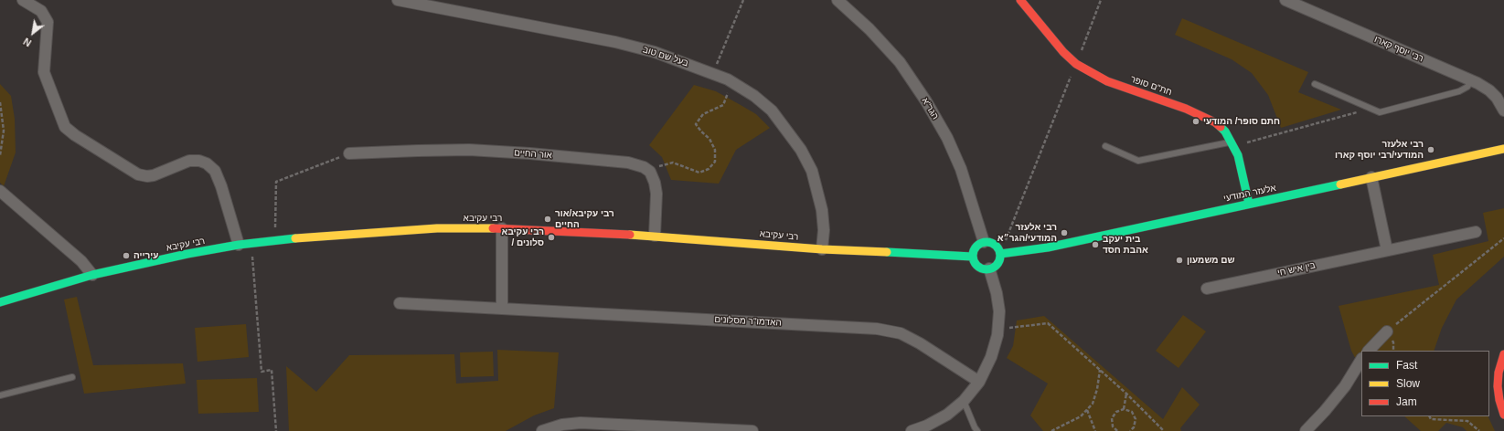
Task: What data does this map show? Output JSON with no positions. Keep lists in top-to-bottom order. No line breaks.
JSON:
{"streets":{"street":["רבי יוסף קארו","בעל שם טוב","חת\"ם סופר","הגר\"א","אור החיים","אלעזר המודעי","רבי עקיבא","בין איש חי","האדמו\"ר מסלונים"]},"crossings":[["בעל שם טוב","רבי עקיבא"],["חת\"ם סופר","אלעזר המודעי"],["הגר\"א","אלעזר המודעי"],["הגר\"א","רבי עקיבא"],["אלעזר המודעי","רבי עקיבא"]],"places":["חתם סופר/ המודעי","רבי אלעזר המודעי/רבי יוסף קארו","רבי עקיבא/אור החיים","רבי אלעזר המודעי/הגר״א","רבי עקיבא / סלונים","בית יעקב אהבת חסד","עירייה","שם משמעון"],"legend":["Fast","Slow","Jam"],"north":"bottom left"}
